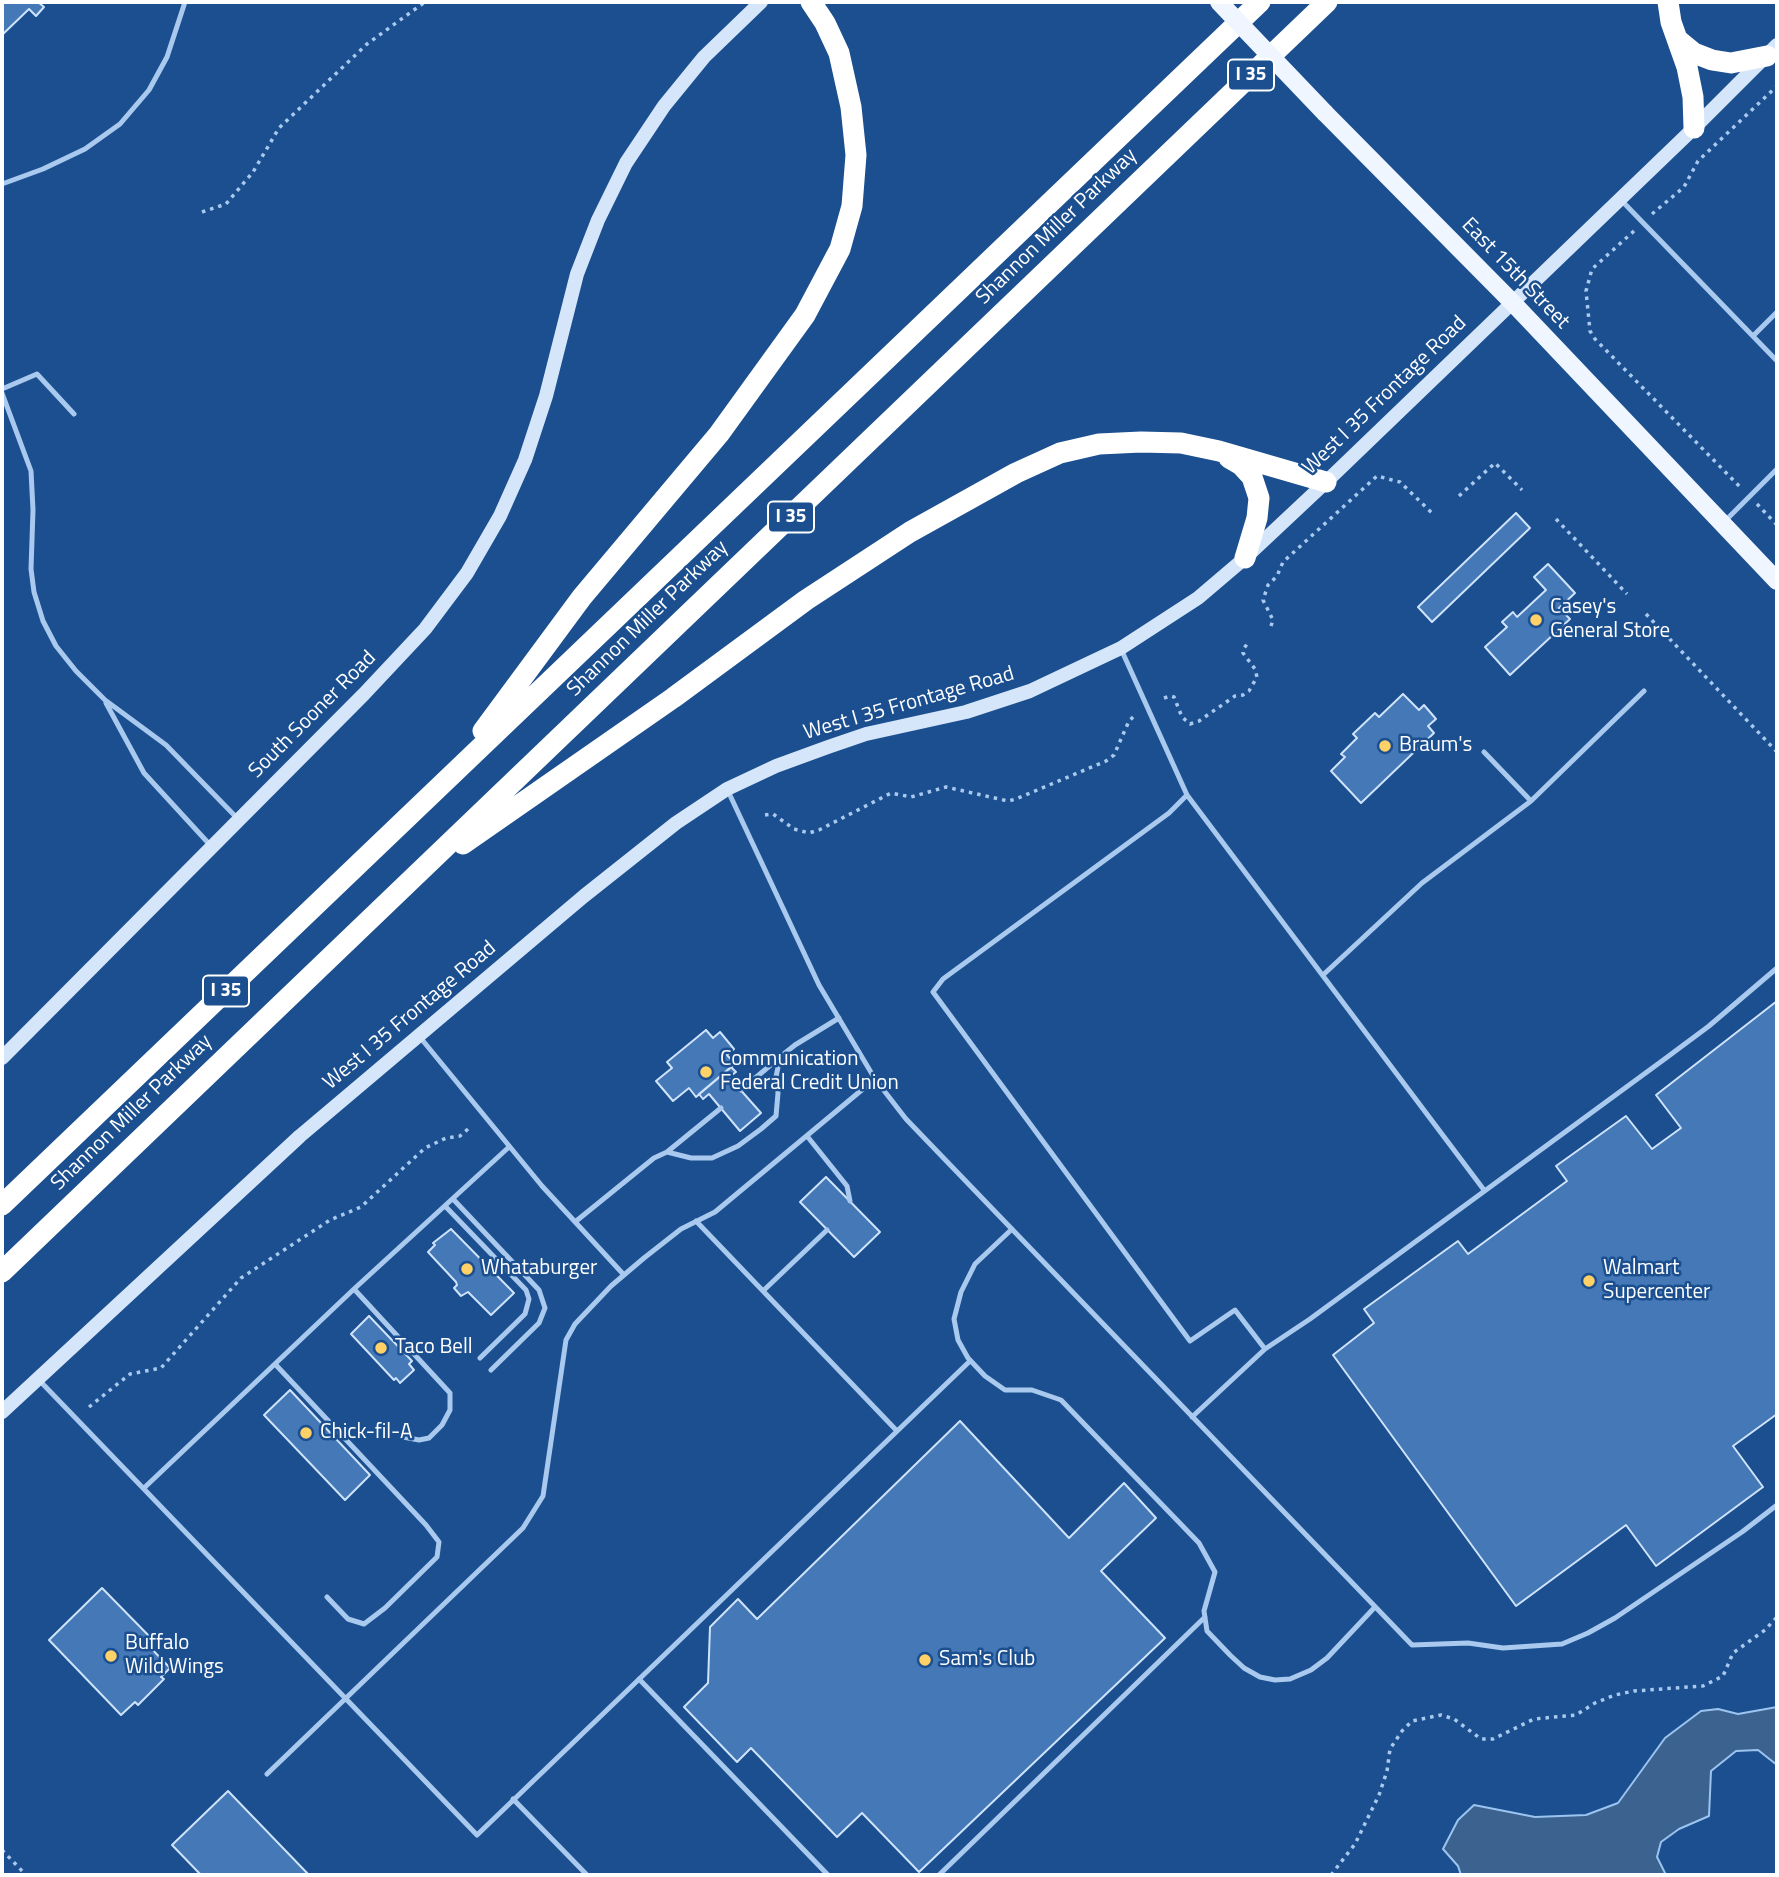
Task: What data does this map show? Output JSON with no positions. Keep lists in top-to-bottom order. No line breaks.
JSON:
{"streets":{"highway":["I 35","Shannon Miller Parkway"],"main road":["East 15th Street"],"street":["West I 35 Frontage Road","South Sooner Road"]},"crossings":[["East 15th Street","West I 35 Frontage Road"]],"places":["Casey's General Store","Braum's","Communication Federal Credit Union","Whataburger","Walmart Supercenter","Taco Bell","Chick-fil-A","Buffalo Wild Wings","Sam's Club"]}
